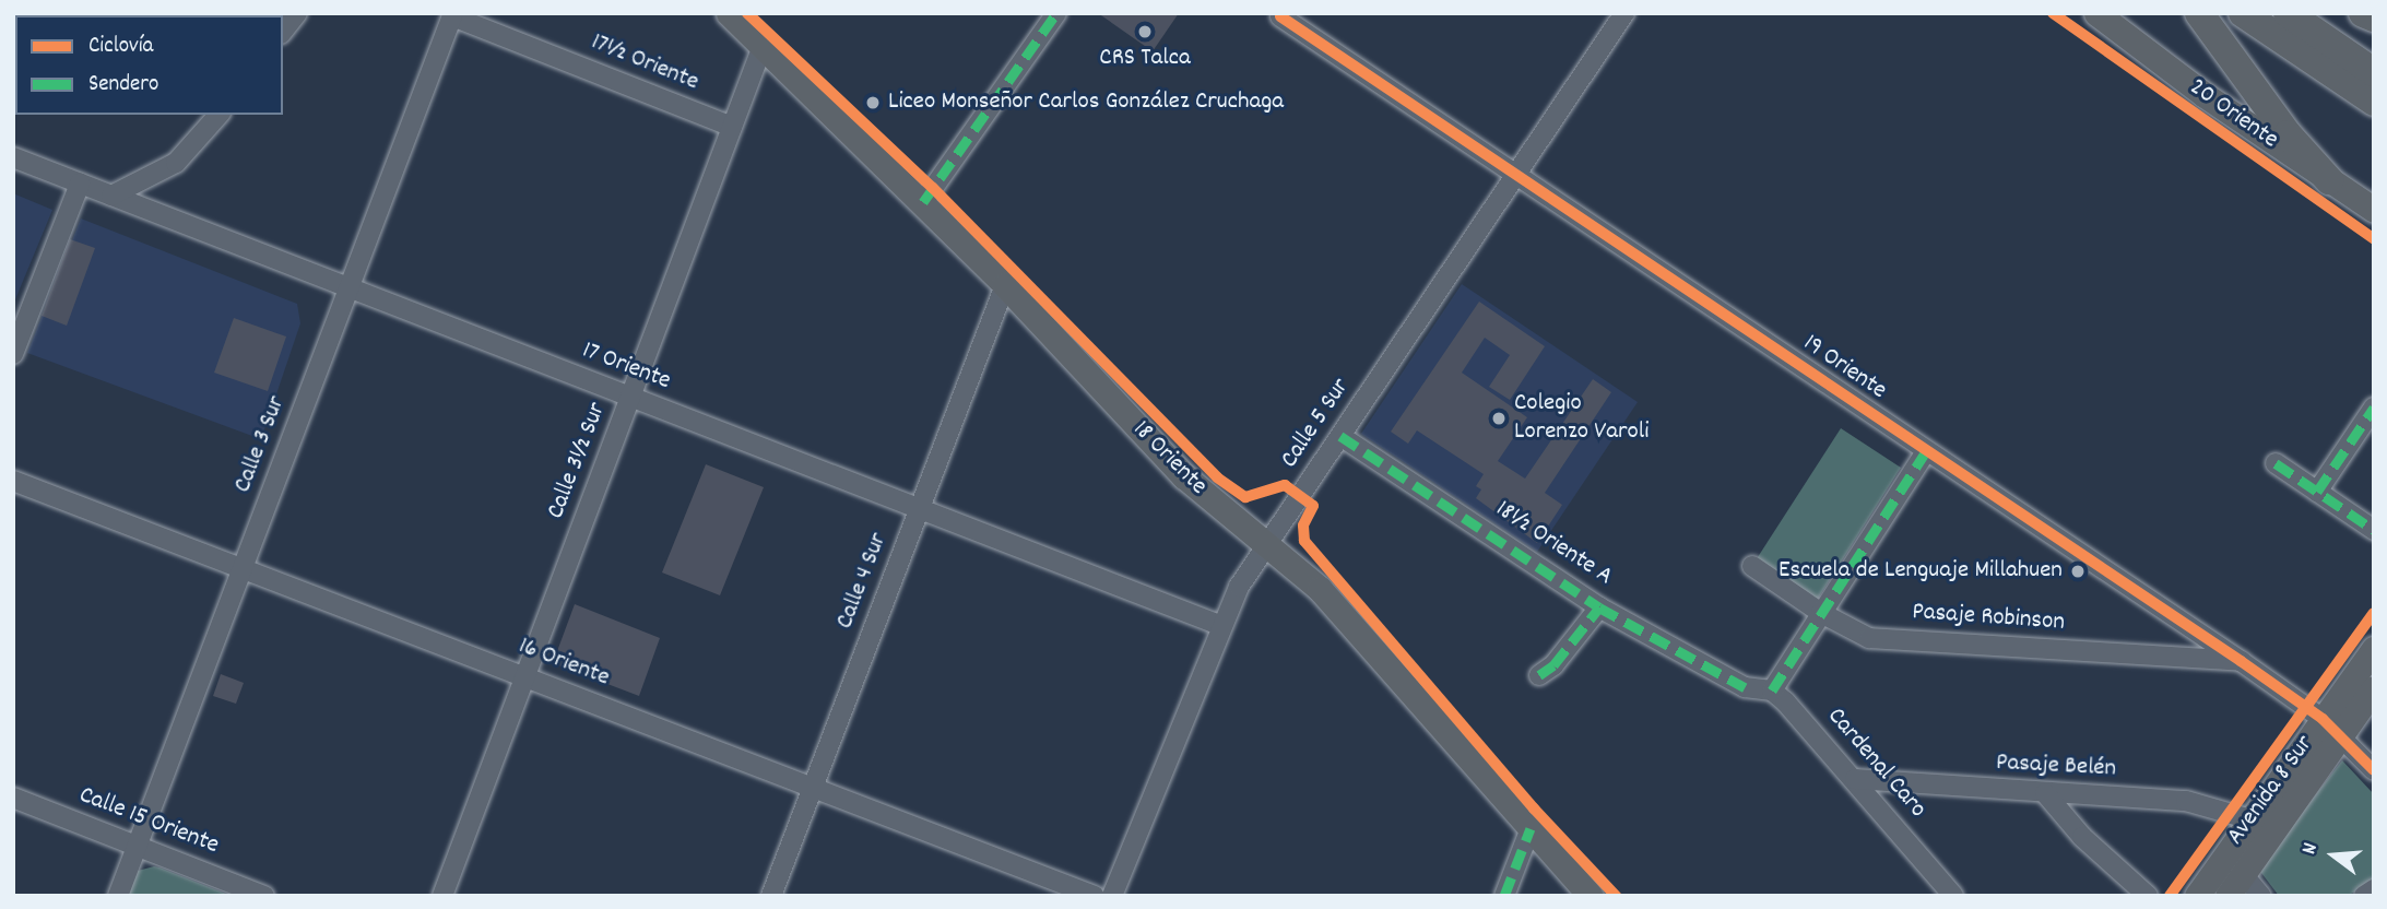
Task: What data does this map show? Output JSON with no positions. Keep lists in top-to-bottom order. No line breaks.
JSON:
{"streets":{"main road":["20 Oriente","18 Oriente","Avenida 8 Sur"],"street":["17½ Oriente","17 Oriente","19 Oriente","Calle 5 Sur","Calle 3 Sur","Calle 3½ Sur","18½ Oriente A","Calle 4 Sur","Pasaje Robinson","16 Oriente","Cardenal Caro","Pasaje Belén","Calle 15 Oriente"]},"crossings":[["17½ Oriente","Calle 3 Sur"],["17½ Oriente","Calle 3½ Sur"],["17 Oriente","Calle 5 Sur"],["17 Oriente","Calle 3 Sur"],["17 Oriente","Calle 3½ Sur"],["17 Oriente","Calle 4 Sur"],["19 Oriente","Calle 5 Sur"],["19 Oriente","Pasaje Robinson"],["19 Oriente","Avenida 8 Sur"],["Calle 5 Sur","18 Oriente"],["Calle 5 Sur","18½ Oriente A"],["Calle 3 Sur","16 Oriente"],["Calle 3 Sur","Calle 15 Oriente"],["18 Oriente","Calle 3½ Sur"],["18 Oriente","Calle 4 Sur"],["Calle 3½ Sur","16 Oriente"],["18½ Oriente A","Cardenal Caro"],["Calle 4 Sur","16 Oriente"],["Cardenal Caro","Pasaje Belén"],["Pasaje Belén","Avenida 8 Sur"]],"places":["CRS Talca","Liceo Monseñor Carlos González Cruchaga","Colegio Lorenzo Varoli","Escuela de Lenguaje Millahuen"],"legend":["Ciclovía","Sendero"],"north":"left"}
